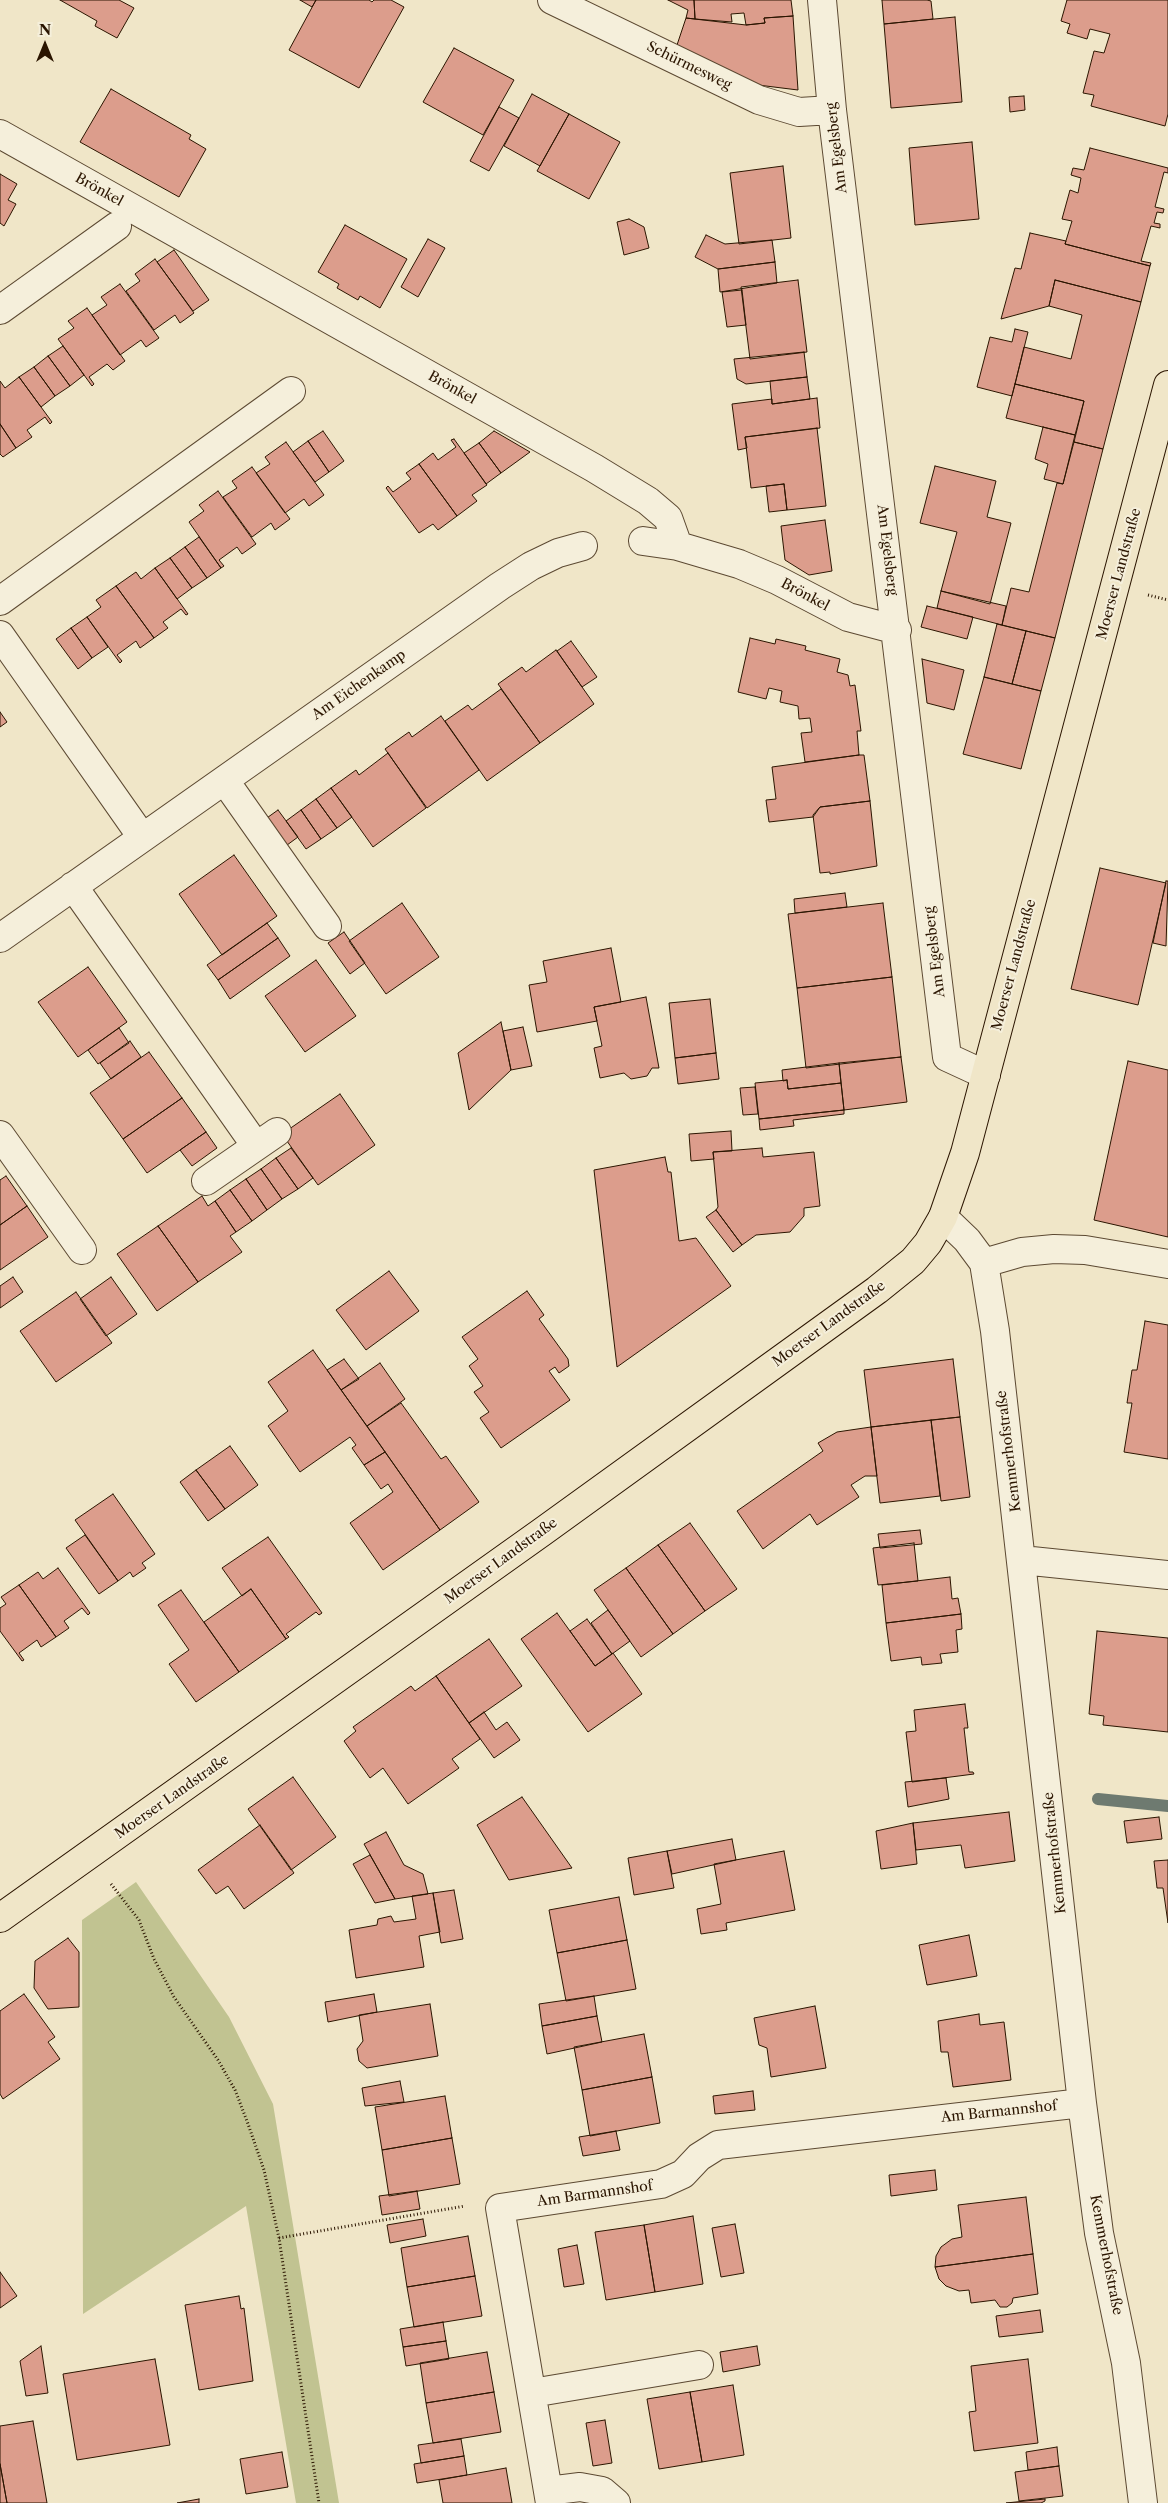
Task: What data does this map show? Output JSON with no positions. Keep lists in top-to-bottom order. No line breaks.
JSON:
{"streets":{"main road":["Moerser Landstraße"],"street":["Schürmesweg","Am Egelsberg","Brönkel","Am Eichenkamp","Kemmerhofstraße","Am Barmannshof"]},"crossings":[["Schürmesweg","Am Egelsberg"],["Am Egelsberg","Brönkel"],["Am Egelsberg","Moerser Landstraße"],["Moerser Landstraße","Kemmerhofstraße"],["Kemmerhofstraße","Am Barmannshof"]],"north":"top"}
